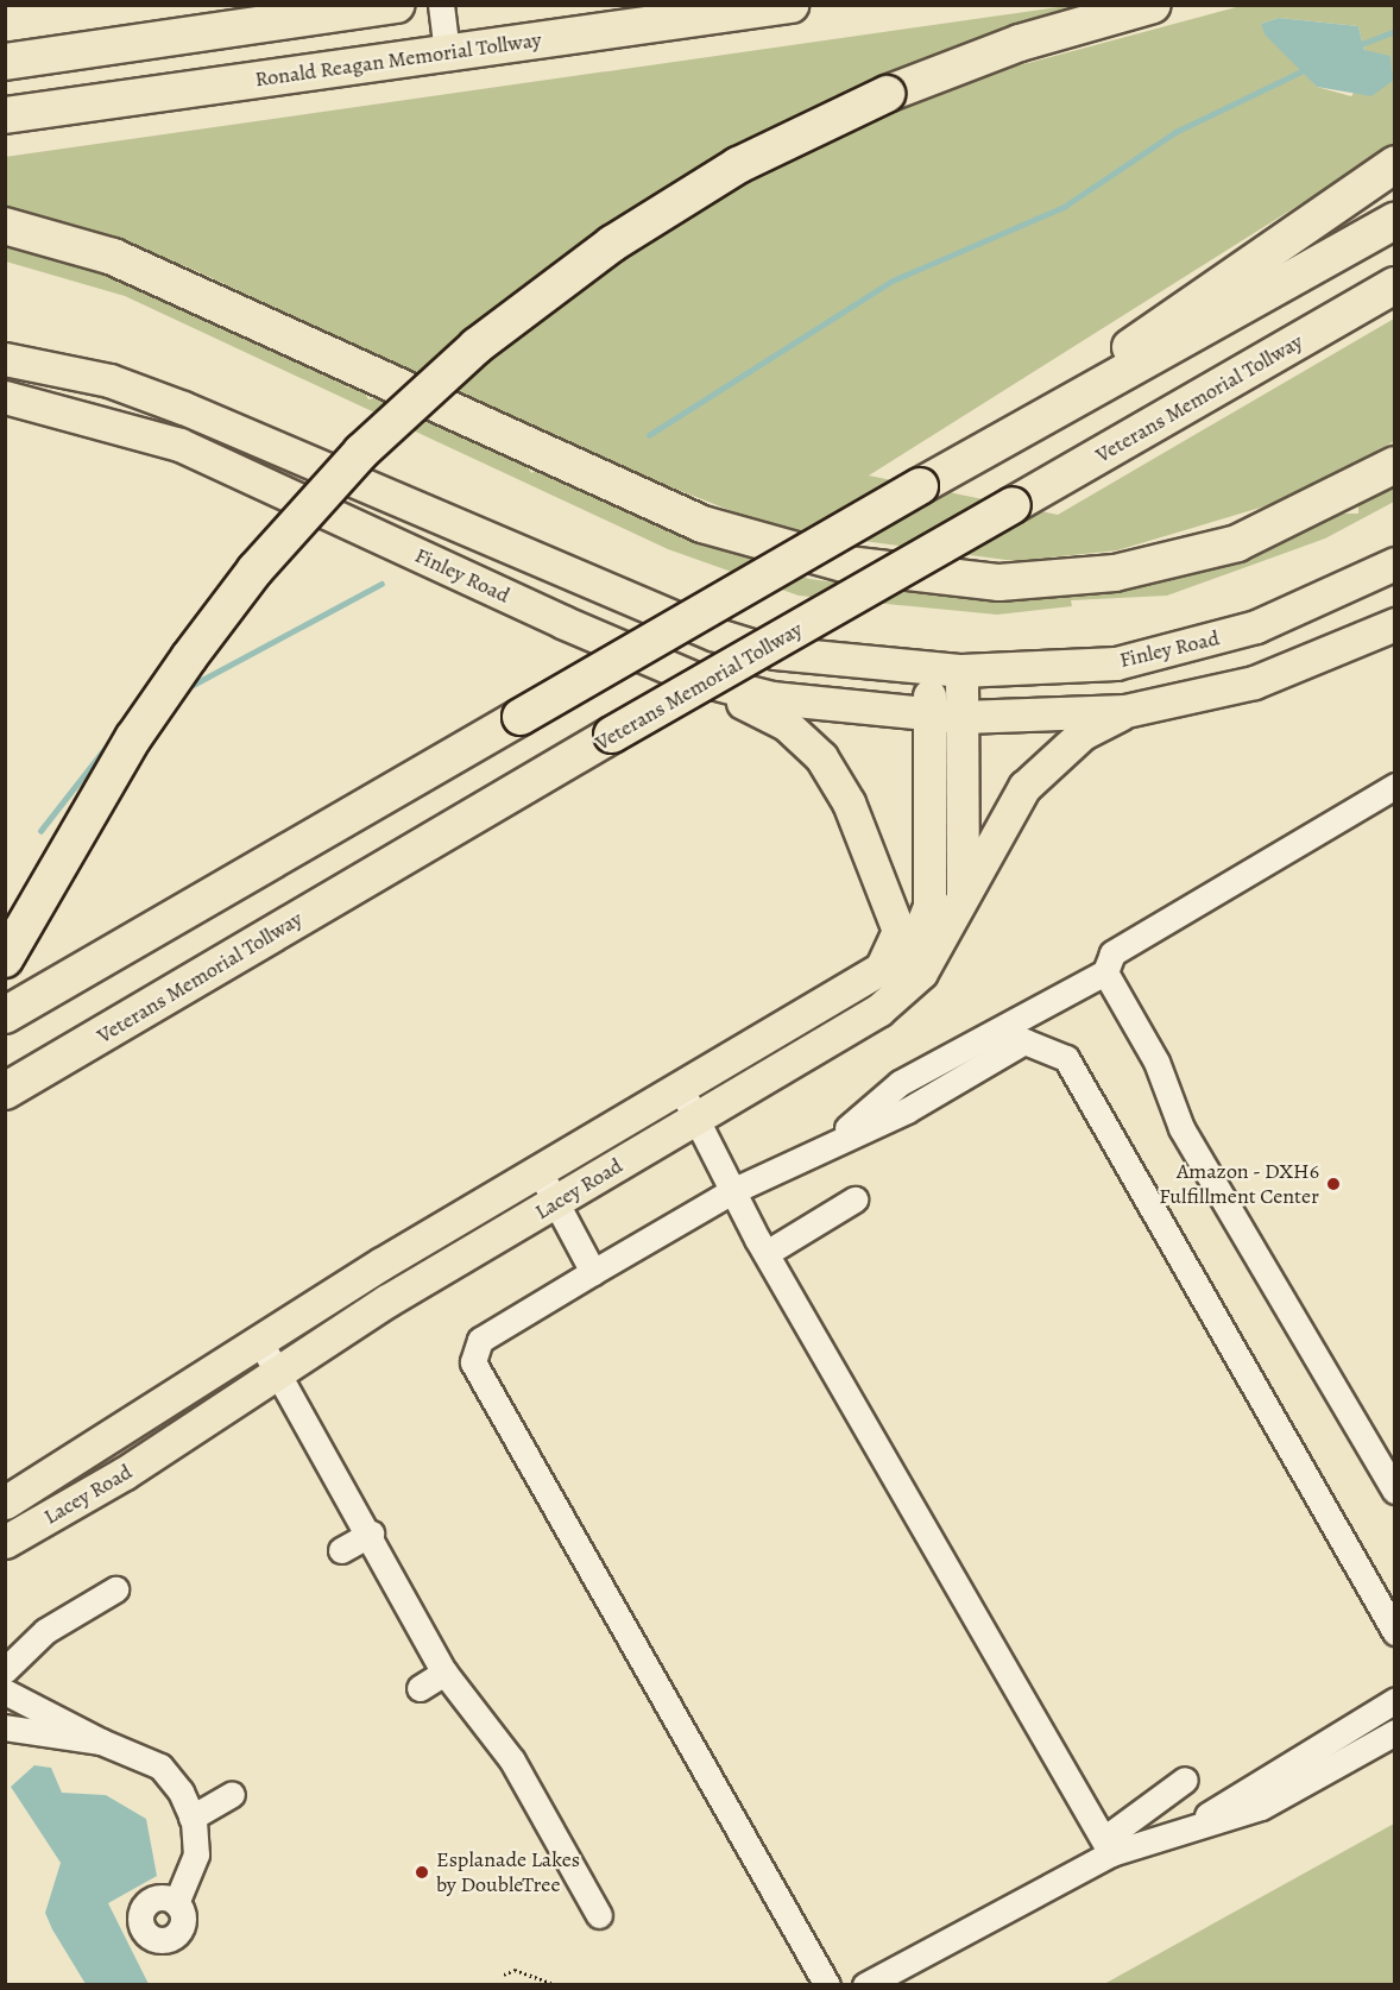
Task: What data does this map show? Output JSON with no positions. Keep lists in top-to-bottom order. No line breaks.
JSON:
{"streets":{"highway":["Ronald Reagan Memorial Tollway","Veterans Memorial Tollway"],"main road":["Finley Road","Lacey Road"]},"crossings":[["Finley Road","Lacey Road"]],"places":["Amazon - DXH6 Fulfillment Center","Esplanade Lakes by DoubleTree"]}
